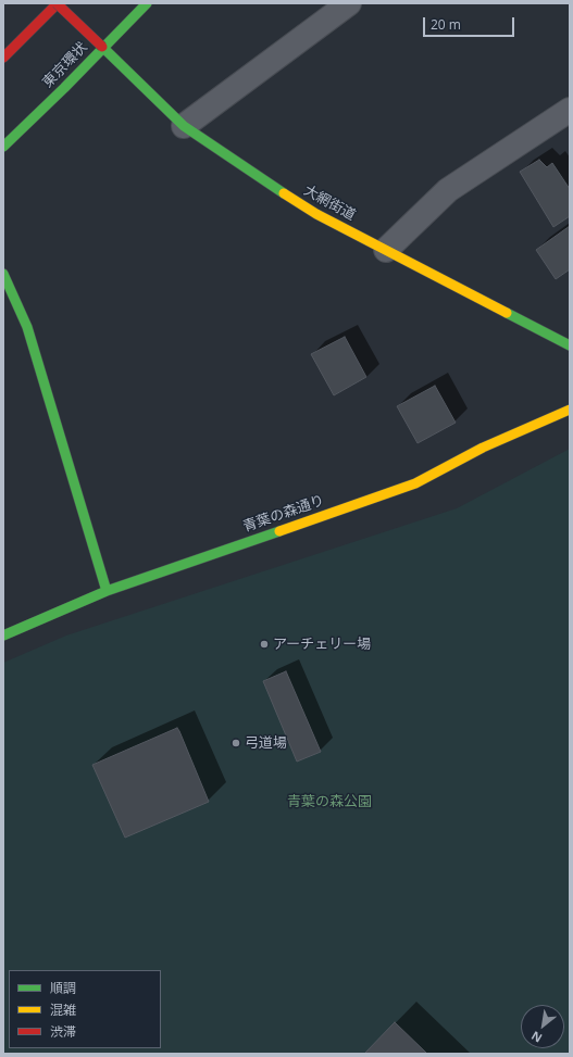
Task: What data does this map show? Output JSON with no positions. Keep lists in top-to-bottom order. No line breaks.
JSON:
{"streets":{"main road":["東京環状","大網街道","青葉の森通り"]},"crossings":[["東京環状","大網街道"]],"parks":["青葉の森公園"],"places":["アーチェリー場","弓道場"],"legend":["順調","混雑","渋滞"],"scale_bar":"20 m","north":"bottom left"}
